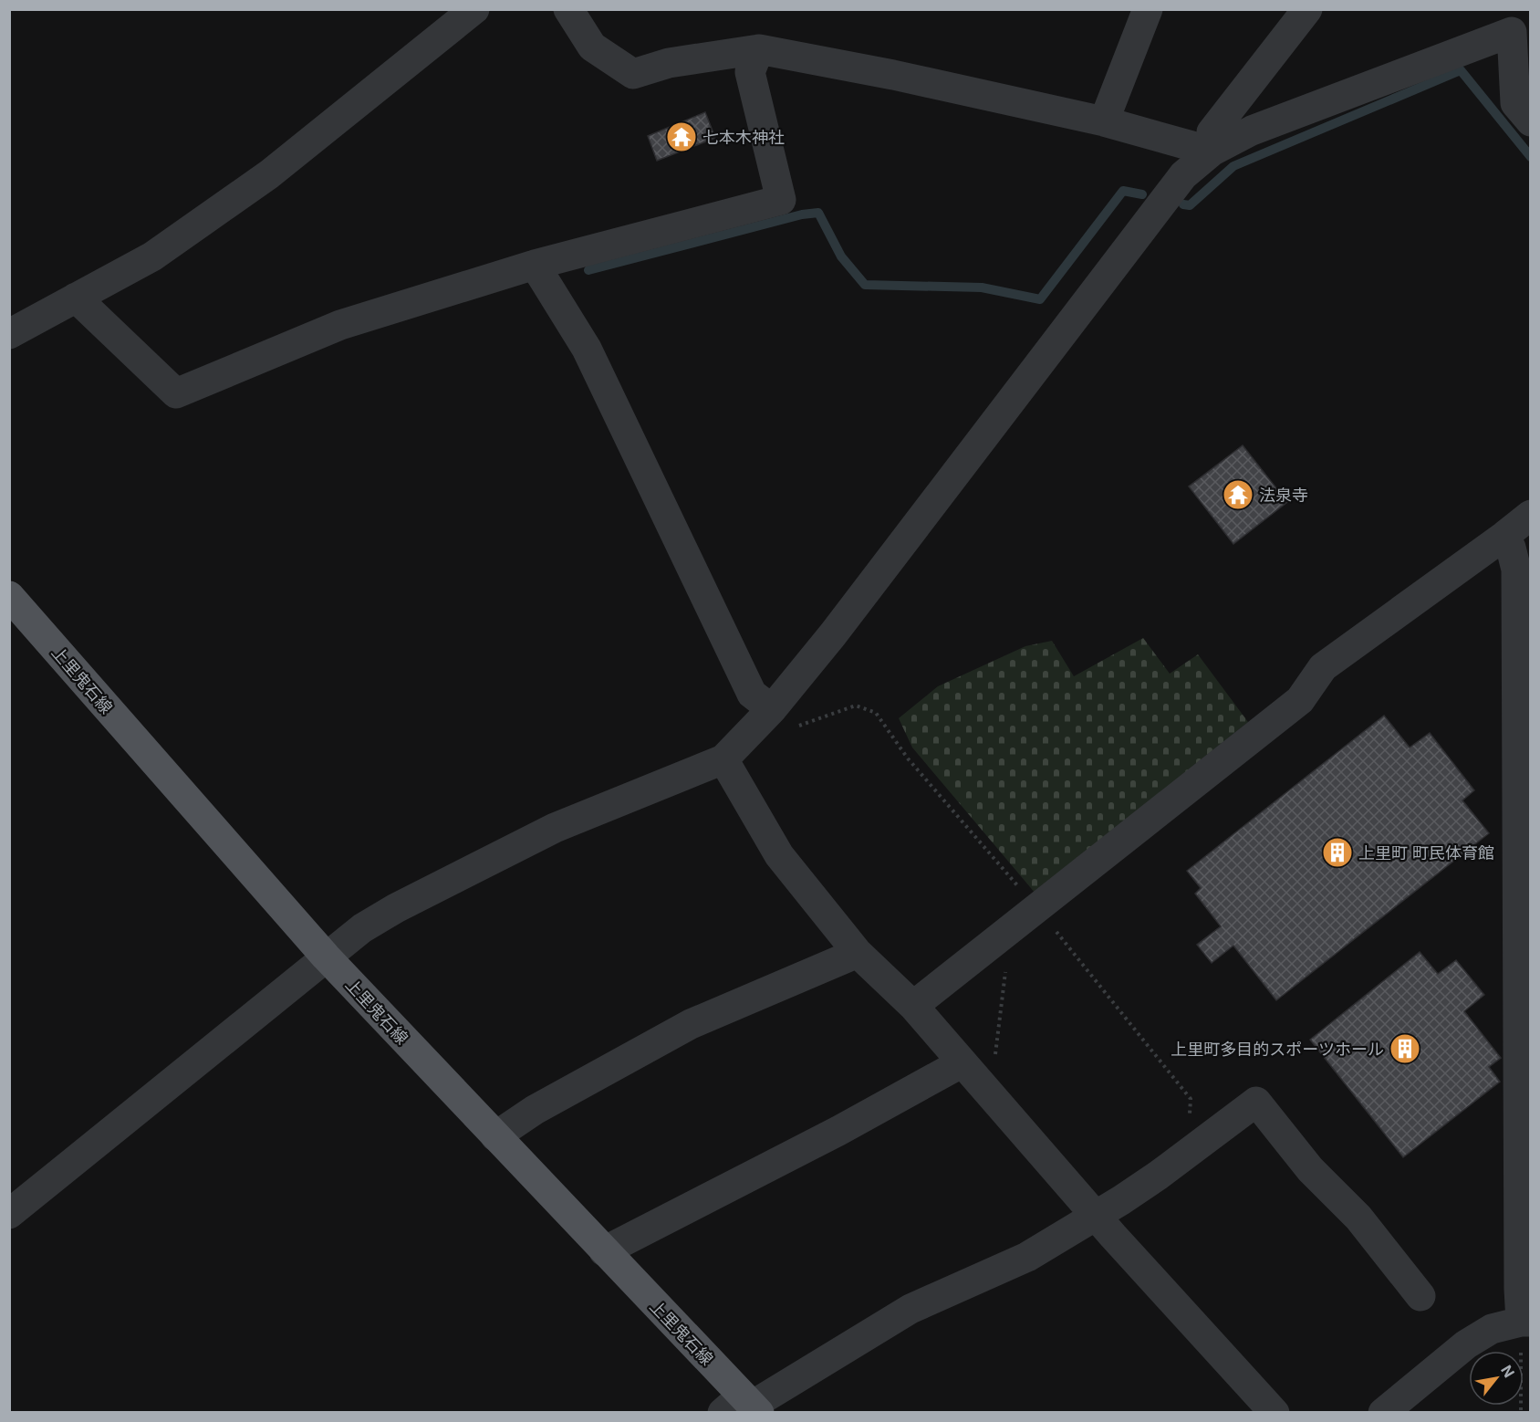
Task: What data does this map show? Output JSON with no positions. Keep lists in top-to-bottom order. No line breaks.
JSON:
{"streets":{"main road":["上里鬼石線"]},"places":{"temple":["七本木神社","法泉寺"],"building":["上里町 町民体育館","上里町多目的スポーツホール"]},"north":"top right"}
